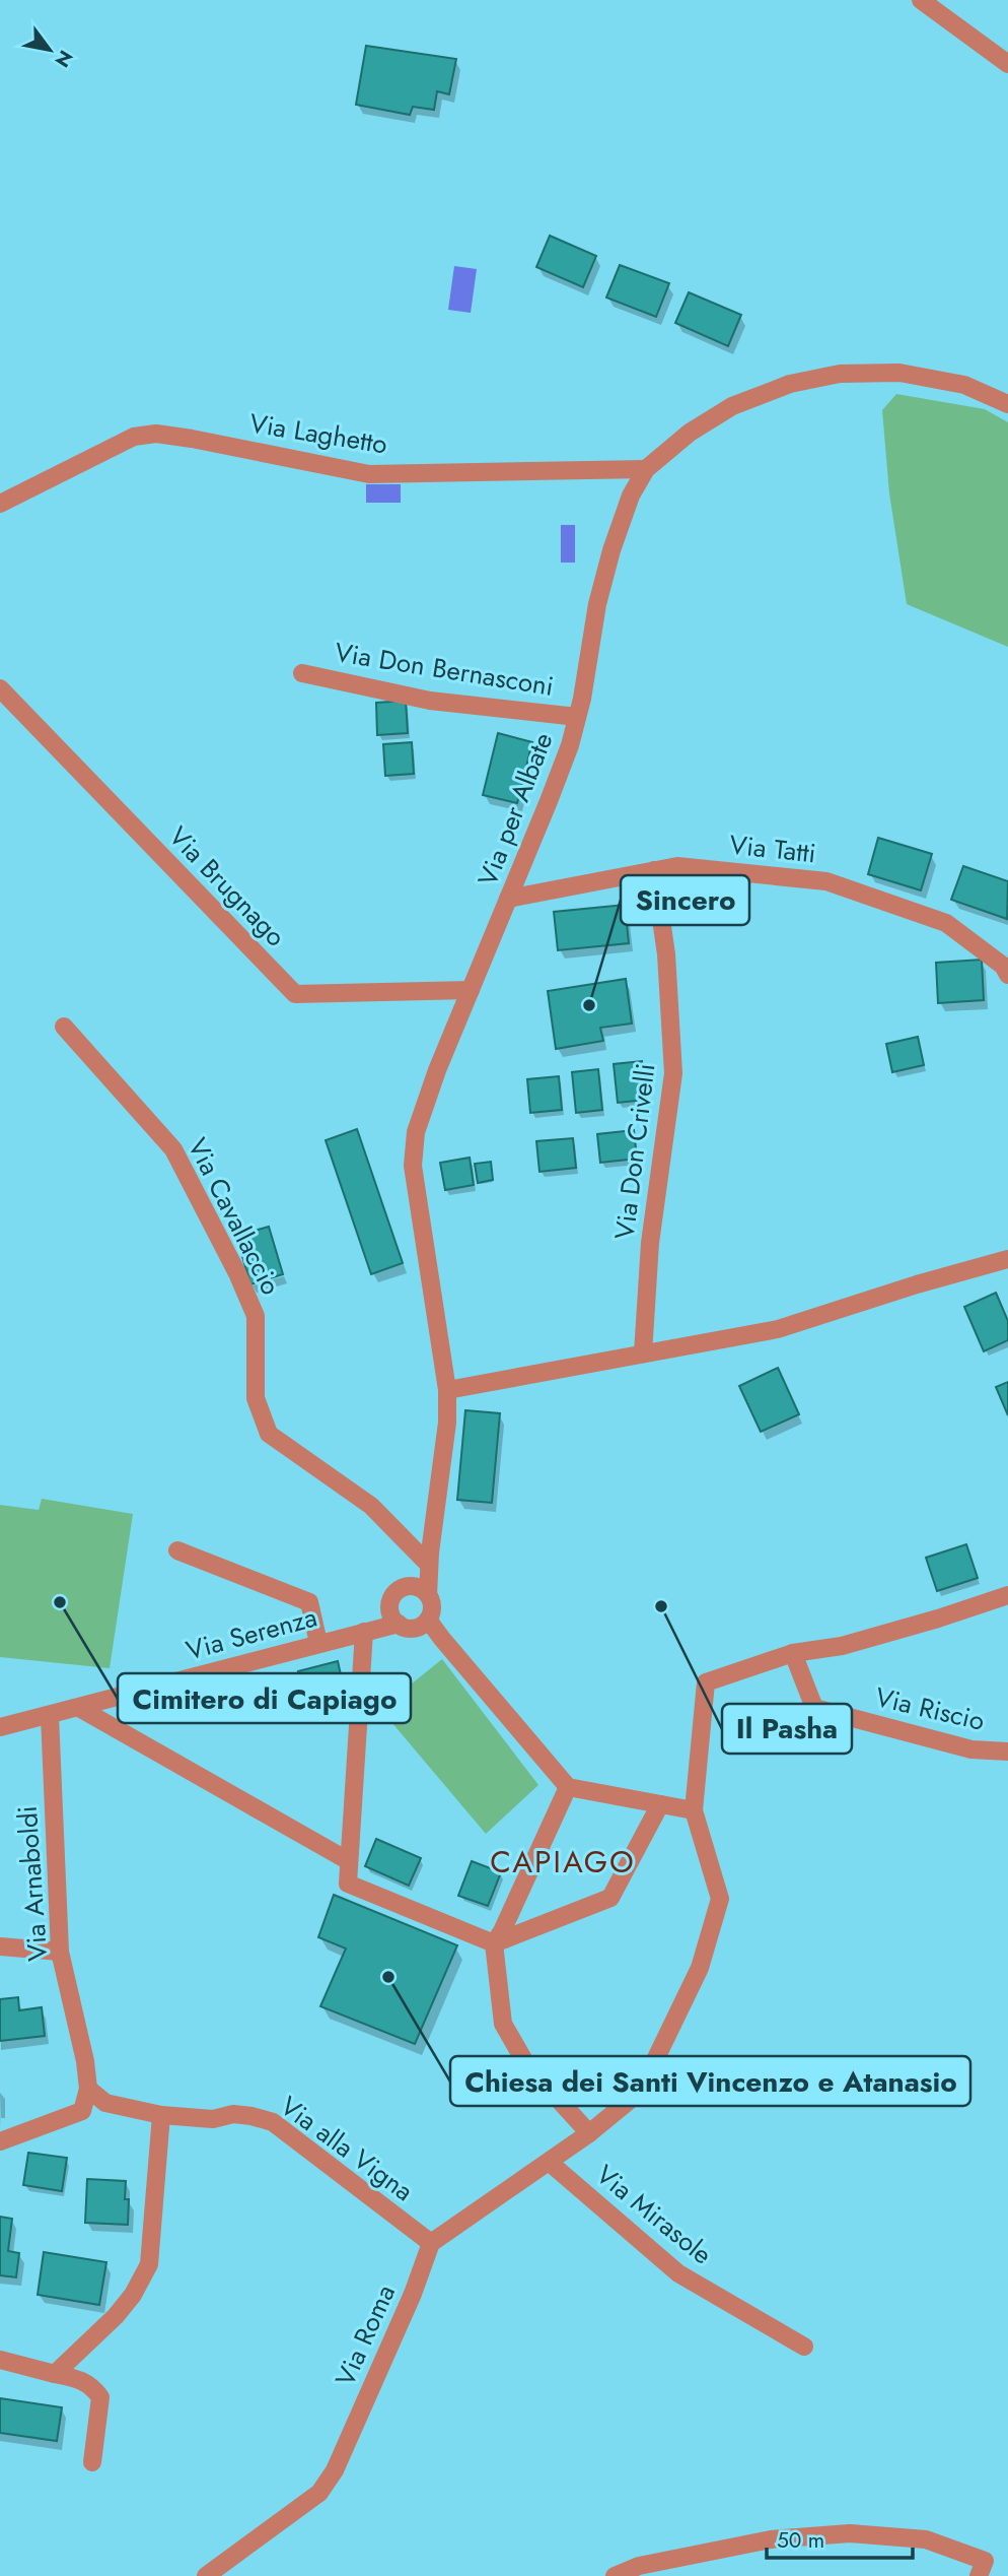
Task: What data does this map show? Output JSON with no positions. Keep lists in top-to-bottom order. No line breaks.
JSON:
{"streets":{"street":["Via Laghetto","Via Don Bernasconi","Via per Albate","Via Tatti","Via Brugnago","Via Don Crivelli","Via Cavallaccio","Via Serenza","Via Riscio","Via Arnaboldi","Via alla Vigna","Via Mirasole","Via Roma"]},"crossings":[["Via Laghetto","Via per Albate"],["Via Don Bernasconi","Via per Albate"],["Via per Albate","Via Tatti"],["Via per Albate","Via Brugnago"],["Via per Albate","Via Cavallaccio"],["Via per Albate","Via Serenza"],["Via Tatti","Via Don Crivelli"],["Via Serenza","Via Arnaboldi"],["Via Arnaboldi","Via alla Vigna"],["Via alla Vigna","Via Roma"]],"districts":["CAPIAGO"],"places":["Sincero","Cimitero di Capiago","Il Pasha","Chiesa dei Santi Vincenzo e Atanasio"],"scale_bar":"50 m","north":"bottom right"}
